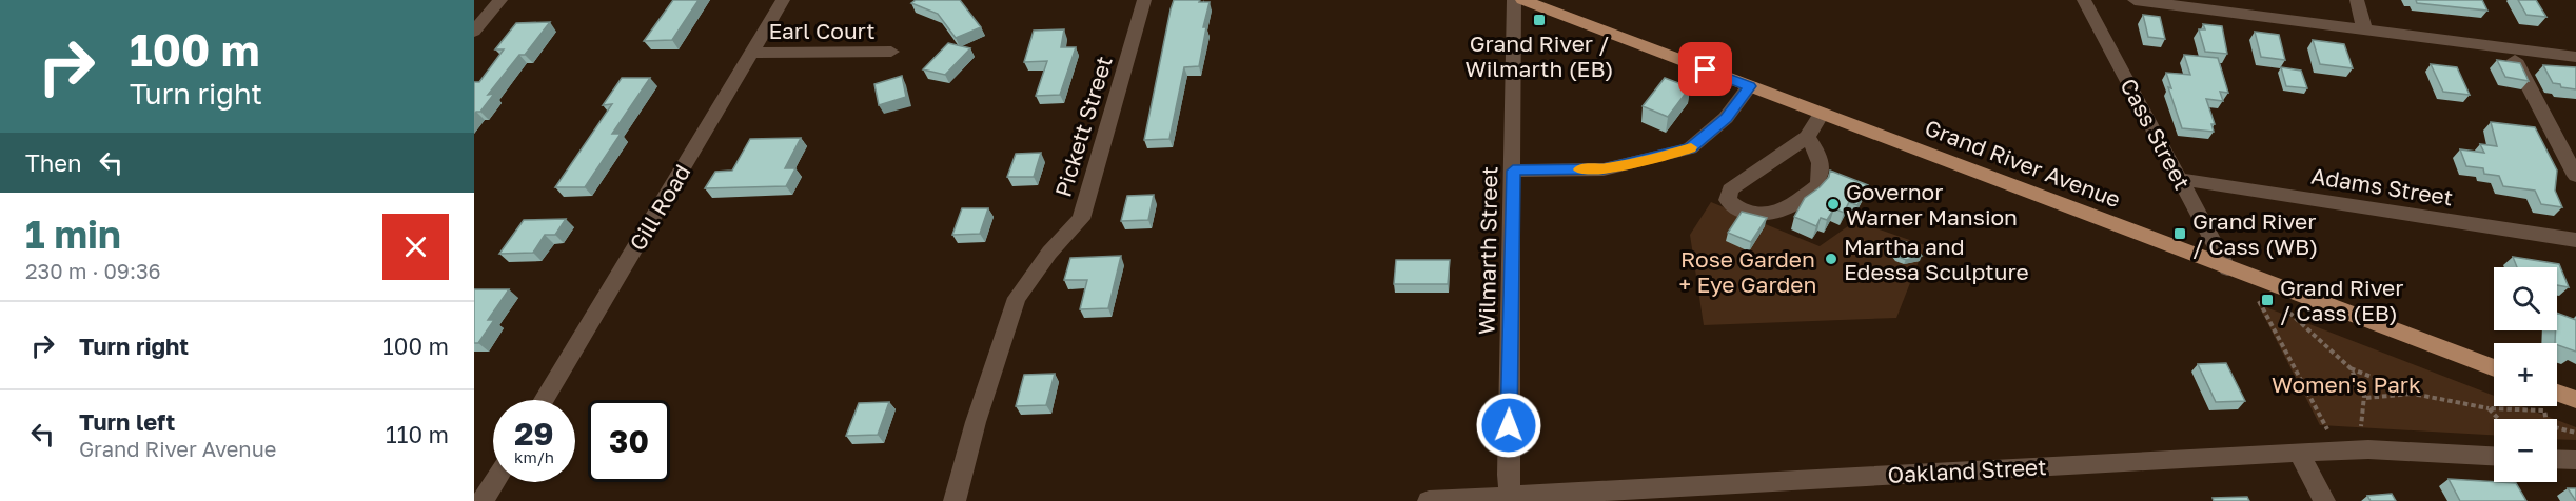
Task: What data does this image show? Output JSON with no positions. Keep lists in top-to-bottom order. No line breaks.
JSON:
{"streets":{"main road":["Grand River Avenue"],"street":["Earl Court","Pickett Street","Cass Street","Adams Street","Gill Road","Wilmarth Street","Oakland Street"]},"crossings":[["Earl Court","Gill Road"],["Cass Street","Grand River Avenue"],["Cass Street","Adams Street"],["Wilmarth Street","Oakland Street"]],"parks":["Rose Garden + Eye Garden","Women's Park"],"places":{"transit":["Grand River / Wilmarth (EB)","Grand River / Cass (WB)","Grand River / Cass (EB)"],"other":["Governor Warner Mansion","Martha and Edessa Sculpture"]},"page":{"turn":["100 m","Turn right"],"then":"Then","heading":["1 min","230 m · 09:36"],"map_buttons":["+","−"],"list":[{"name":"Turn right","value":"100 m"},{"name":"Turn left","note":"Grand River Avenue","value":"110 m"}],"speed":"29 km/h","limit":"30"}}
